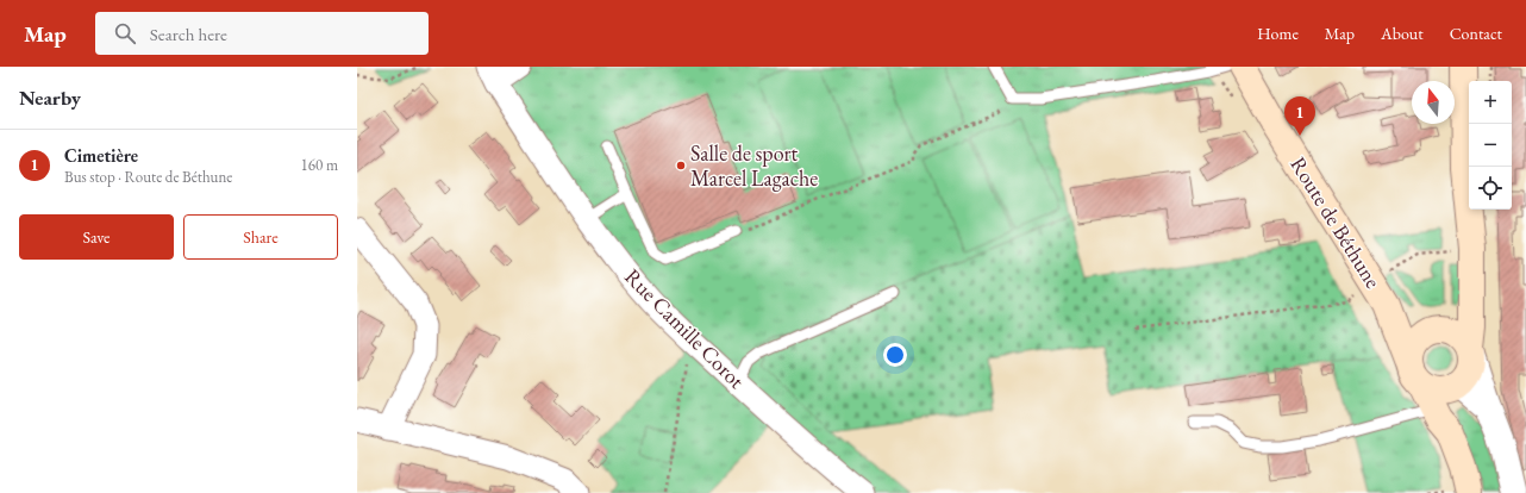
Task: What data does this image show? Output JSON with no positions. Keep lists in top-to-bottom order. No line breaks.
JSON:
{"streets":{"main road":["Route de Béthune"],"street":["Rue Camille Corot"]},"places":["Salle de sport Marcel Lagache"],"north":"top","page":{"header":"Map","search":"Search here","nav":["Home","Map","About","Contact"],"heading":"Nearby","map_buttons":["+","−"],"pins":"1","list":[{"mark":"1","name":"Cimetière","note":"Bus stop · Route de Béthune","value":"160 m"}],"buttons":["Save","Share"]}}
